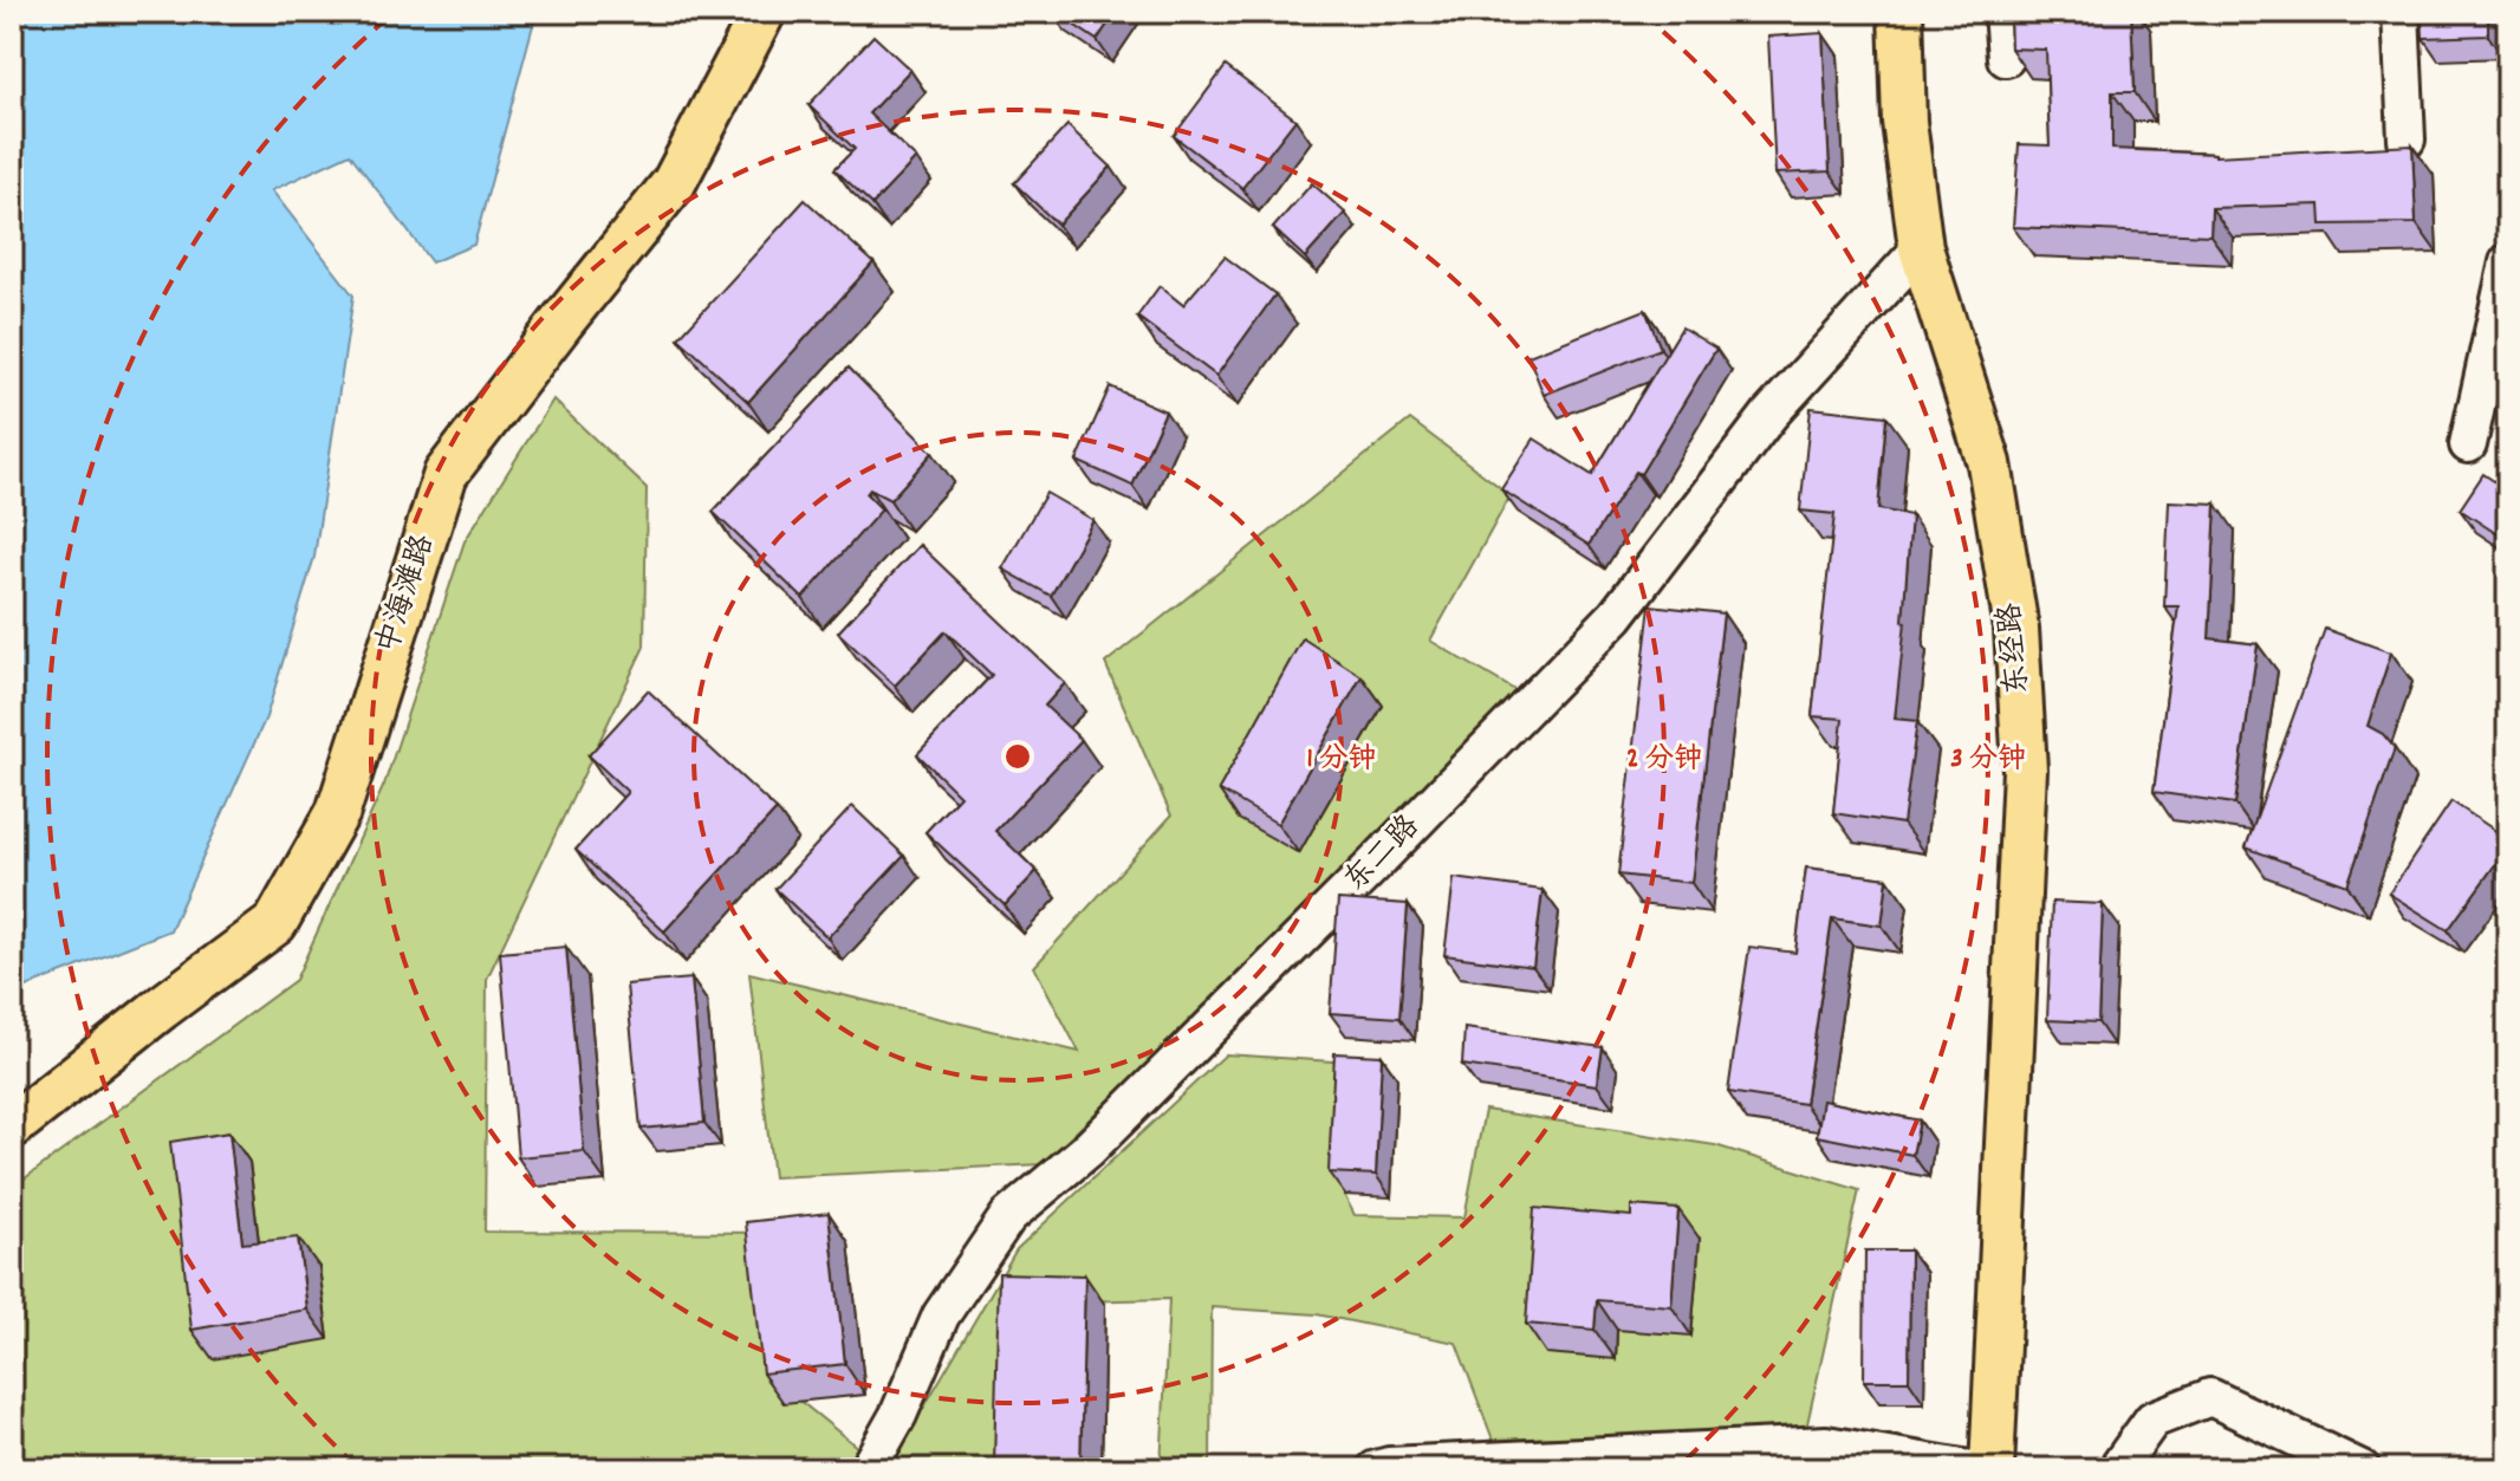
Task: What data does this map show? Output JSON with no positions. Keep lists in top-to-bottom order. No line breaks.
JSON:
{"streets":{"main road":["中海滩路","东经路"],"street":["东二路"]},"crossings":[["东经路","东二路"]],"rings":["1 分钟","2 分钟","3 分钟"]}
